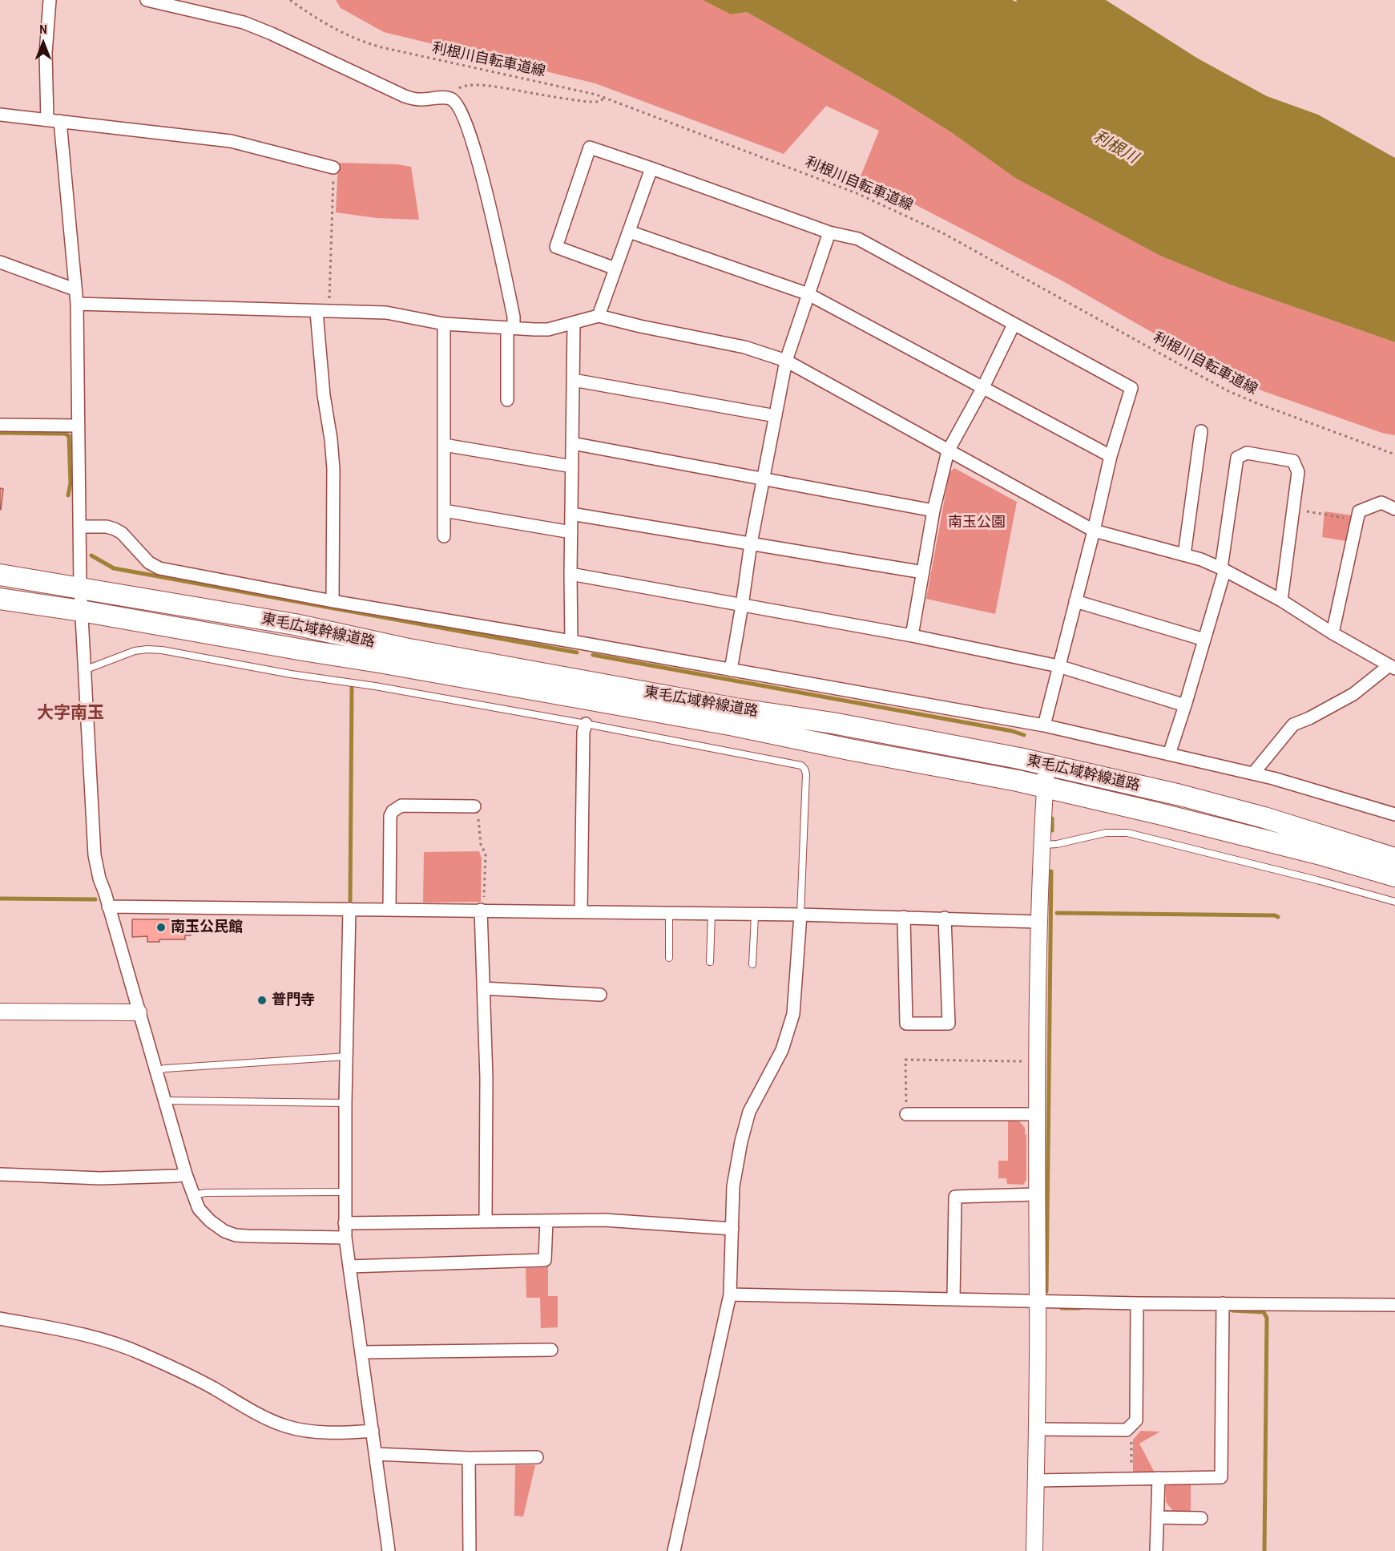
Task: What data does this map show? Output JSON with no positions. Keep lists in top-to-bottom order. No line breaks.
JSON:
{"streets":{"highway":["東毛広域幹線道路"],"path":["利根川自転車道線"]},"districts":["大字南玉"],"water":["利根川"],"parks":["南玉公園"],"places":["南玉公民館","普門寺"],"north":"top"}
